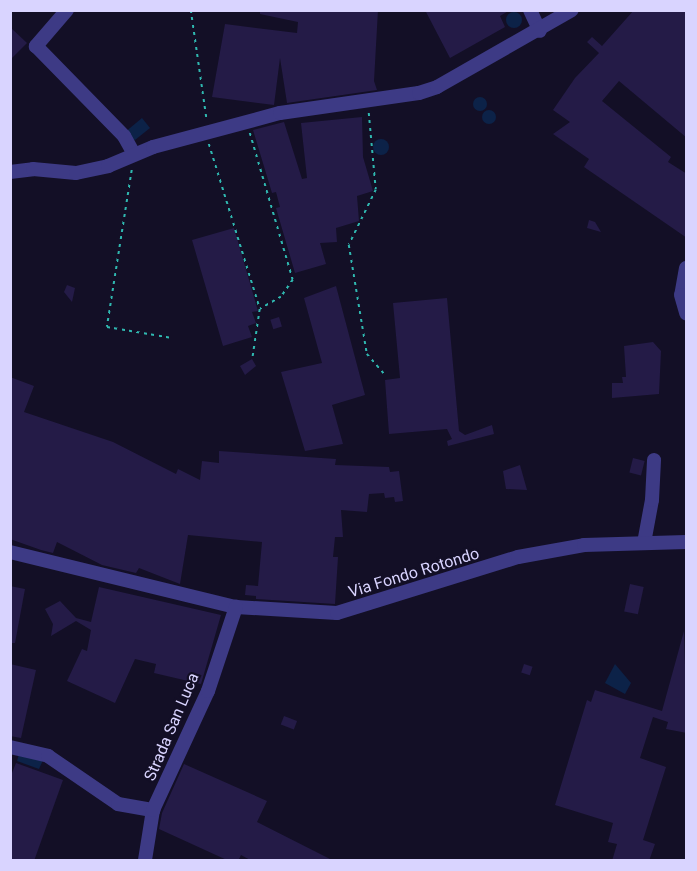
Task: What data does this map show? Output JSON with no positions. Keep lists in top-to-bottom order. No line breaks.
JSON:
{"streets":{"street":["Via Fondo Rotondo","Strada San Luca"]},"crossings":[["Via Fondo Rotondo","Strada San Luca"]]}
